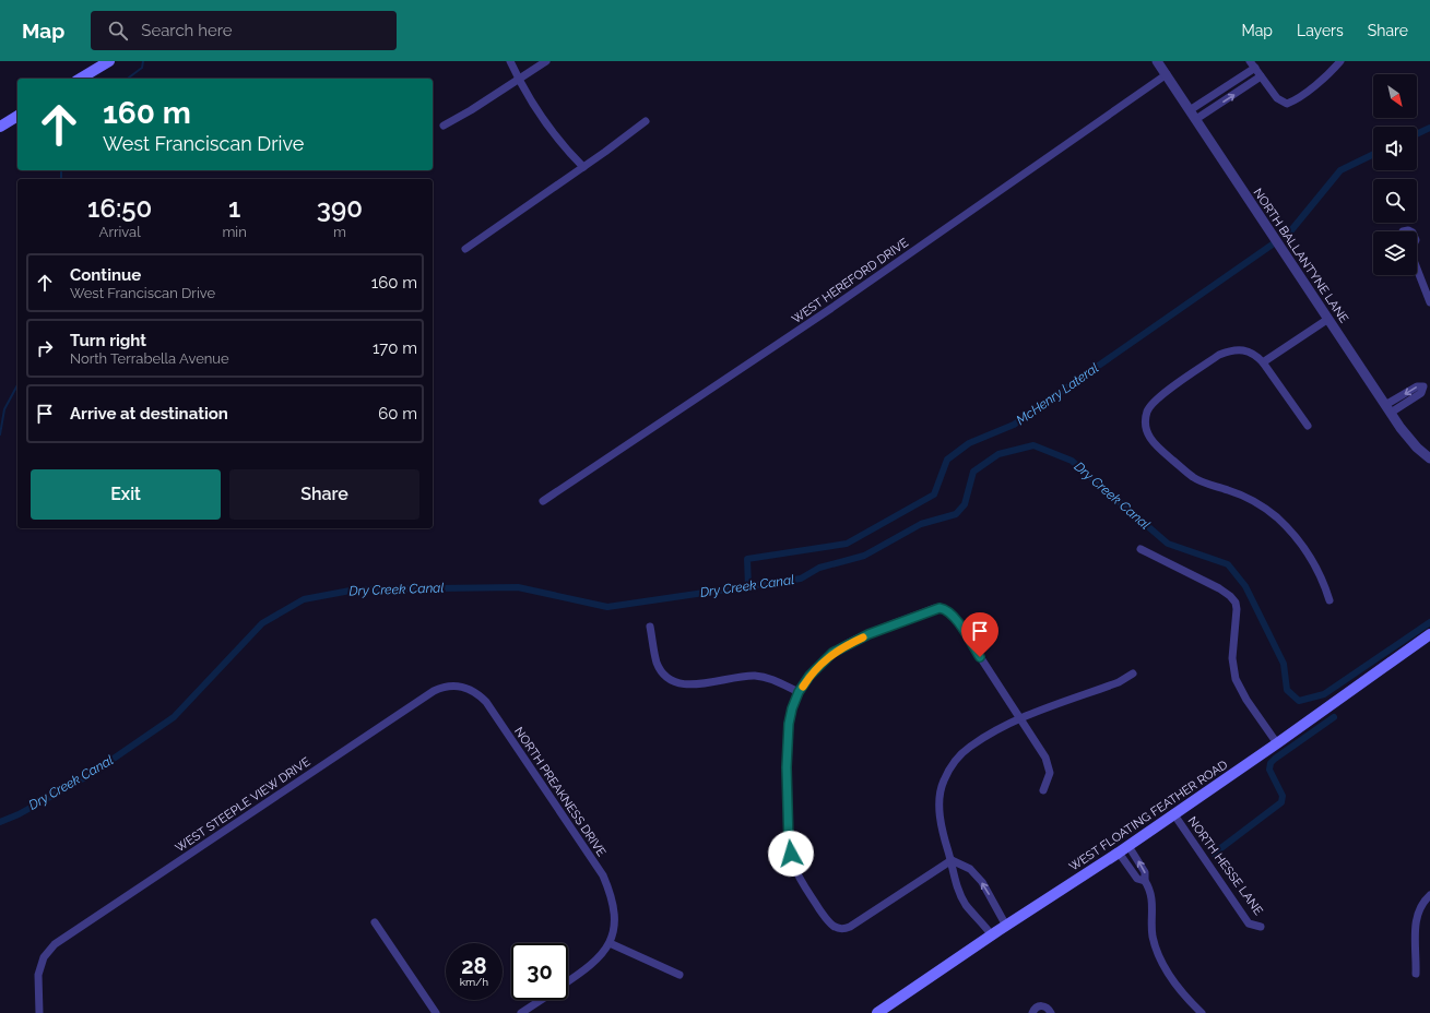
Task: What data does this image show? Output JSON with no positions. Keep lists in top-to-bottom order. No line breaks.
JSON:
{"streets":{"main road":["WEST FLOATING FEATHER ROAD"],"street":["NORTH BALLANTYNE LANE","WEST HEREFORD DRIVE","NORTH PREAKNESS DRIVE","WEST STEEPLE VIEW DRIVE","NORTH HESSE LANE"]},"crossings":[["NORTH BALLANTYNE LANE","WEST HEREFORD DRIVE"],["NORTH PREAKNESS DRIVE","WEST STEEPLE VIEW DRIVE"],["WEST FLOATING FEATHER ROAD","NORTH HESSE LANE"]],"water":["McHenry Lateral","Dry Creek Canal"],"north":"bottom right","page":{"header":"Map","search":"Search here","nav":["Map","Layers","Share"],"turn":["160 m","West Franciscan Drive"],"eta":["16:50","Arrival","1","min","390","m"],"list":[{"name":"Continue","note":"West Franciscan Drive","value":"160 m"},{"name":"Turn right","note":"North Terrabella Avenue","value":"170 m"},{"name":"Arrive at destination","value":"60 m"}],"buttons":["Exit","Share"],"speed":"28 km/h","limit":"30"}}
